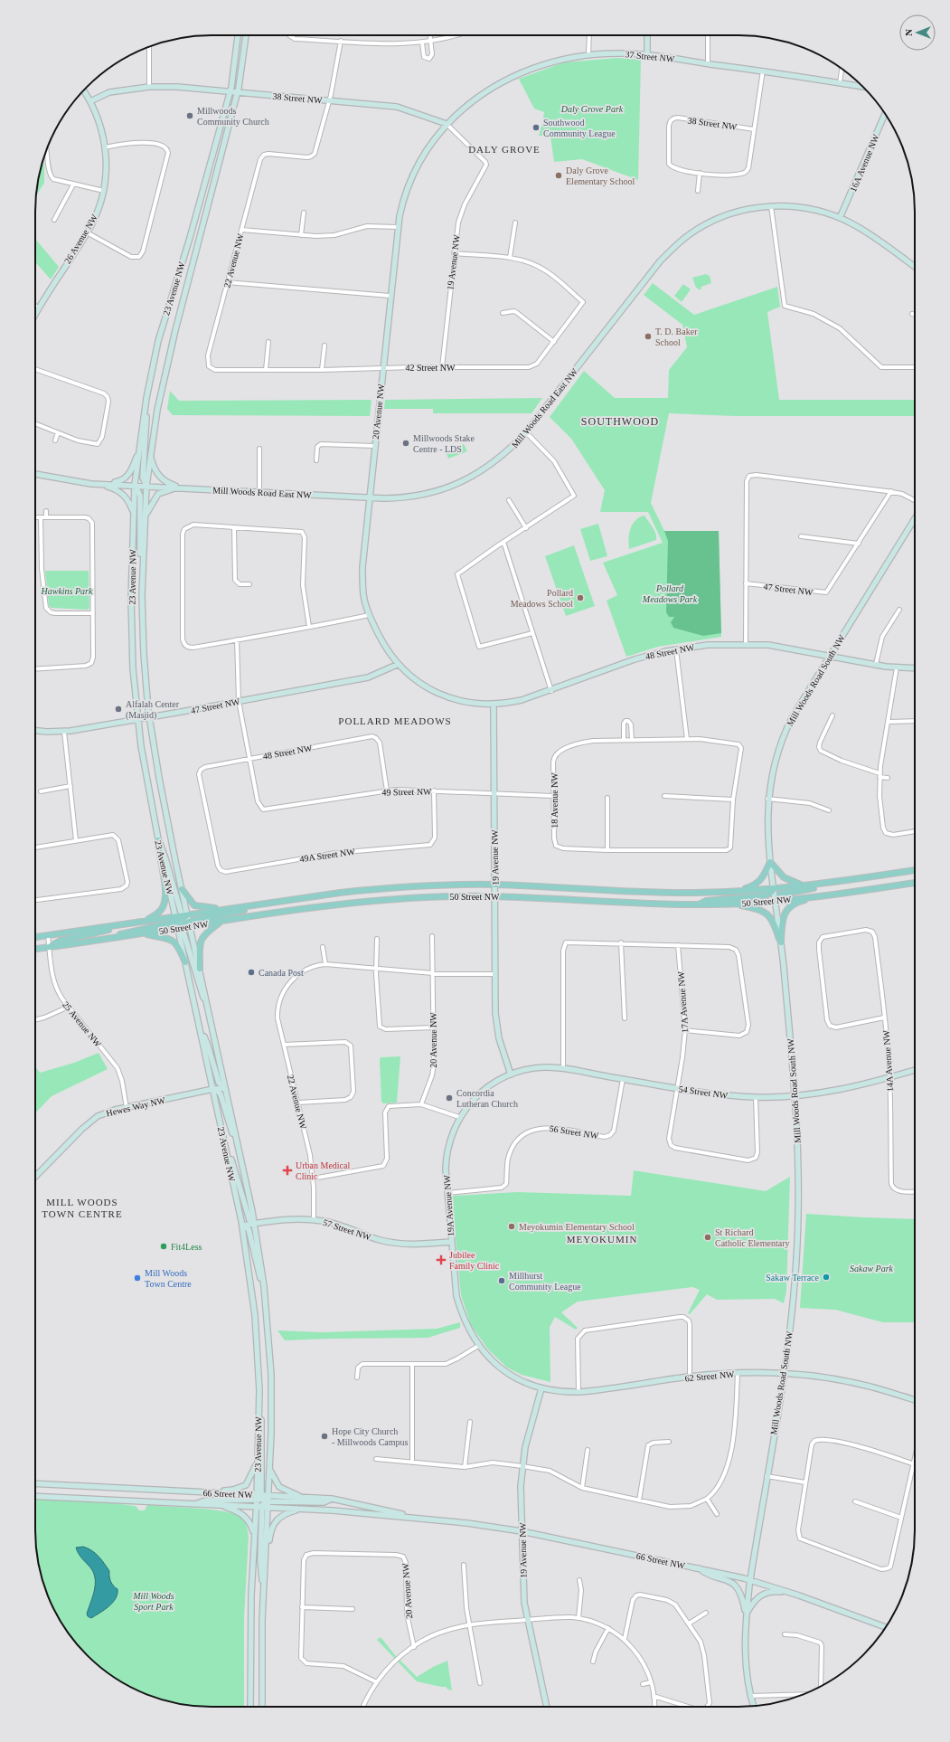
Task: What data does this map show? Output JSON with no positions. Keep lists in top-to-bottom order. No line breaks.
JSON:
{"streets":{"main road":["50 Street NW"],"street":["37 Street NW","38 Street NW","16A Avenue NW","26 Avenue NW","22 Avenue NW","19 Avenue NW","23 Avenue NW","42 Street NW","Mill Woods Road East NW","20 Avenue NW","47 Street NW","48 Street NW","Mill Woods Road South NW","49 Street NW","18 Avenue NW","49A Street NW","17A Avenue NW","25 Avenue NW","14A Avenue NW","54 Street NW","Hewes Way NW","56 Street NW","19A Avenue NW","57 Street NW","62 Street NW","66 Street NW"]},"crossings":[["37 Street NW","38 Street NW"],["37 Street NW","20 Avenue NW"],["38 Street NW","26 Avenue NW"],["38 Street NW","22 Avenue NW"],["38 Street NW","19 Avenue NW"],["38 Street NW","23 Avenue NW"],["38 Street NW","20 Avenue NW"],["16A Avenue NW","Mill Woods Road East NW"],["22 Avenue NW","42 Street NW"],["22 Avenue NW","57 Street NW"],["19 Avenue NW","42 Street NW"],["19 Avenue NW","48 Street NW"],["19 Avenue NW","49 Street NW"],["19 Avenue NW","50 Street NW"],["19 Avenue NW","54 Street NW"],["19 Avenue NW","62 Street NW"],["19 Avenue NW","66 Street NW"],["23 Avenue NW","Mill Woods Road East NW"],["23 Avenue NW","47 Street NW"],["23 Avenue NW","50 Street NW"],["23 Avenue NW","Hewes Way NW"],["23 Avenue NW","57 Street NW"],["23 Avenue NW","66 Street NW"],["42 Street NW","20 Avenue NW"],["Mill Woods Road East NW","20 Avenue NW"],["20 Avenue NW","47 Street NW"],["20 Avenue NW","48 Street NW"],["48 Street NW","Mill Woods Road South NW"],["48 Street NW","49 Street NW"],["48 Street NW","49A Street NW"],["Mill Woods Road South NW","50 Street NW"],["Mill Woods Road South NW","54 Street NW"],["Mill Woods Road South NW","62 Street NW"],["Mill Woods Road South NW","66 Street NW"],["49 Street NW","18 Avenue NW"],["49 Street NW","49A Street NW"],["50 Street NW","25 Avenue NW"],["17A Avenue NW","54 Street NW"],["25 Avenue NW","Hewes Way NW"],["14A Avenue NW","54 Street NW"],["54 Street NW","56 Street NW"],["54 Street NW","19A Avenue NW"],["56 Street NW","19A Avenue NW"],["19A Avenue NW","57 Street NW"],["19A Avenue NW","62 Street NW"]],"districts":["DALY GROVE","SOUTHWOOD","POLLARD MEADOWS","MILL WOODS TOWN CENTRE","MEYOKUMIN"],"parks":["Daly Grove Park","Pollard Meadows Park","Hawkins Park","Sakaw Park","Mill Woods Sport Park"],"places":{"other":["Millwoods Community Church","Southwood Community League","Daly Grove Elementary School","T. D. Baker School","Millwoods Stake Centre - LDS","Pollard Meadows School","Alfalah Center (Masjid)","Canada Post","Concordia Lutheran Church","Meyokumin Elementary School","St Richard Catholic Elementary","Fit4Less","Sakaw Terrace","Mill Woods Town Centre","Millhurst Community League","Hope City Church - Millwoods Campus"],"health":["Urban Medical Clinic","Jubilee Family Clinic"]},"north":"left"}
